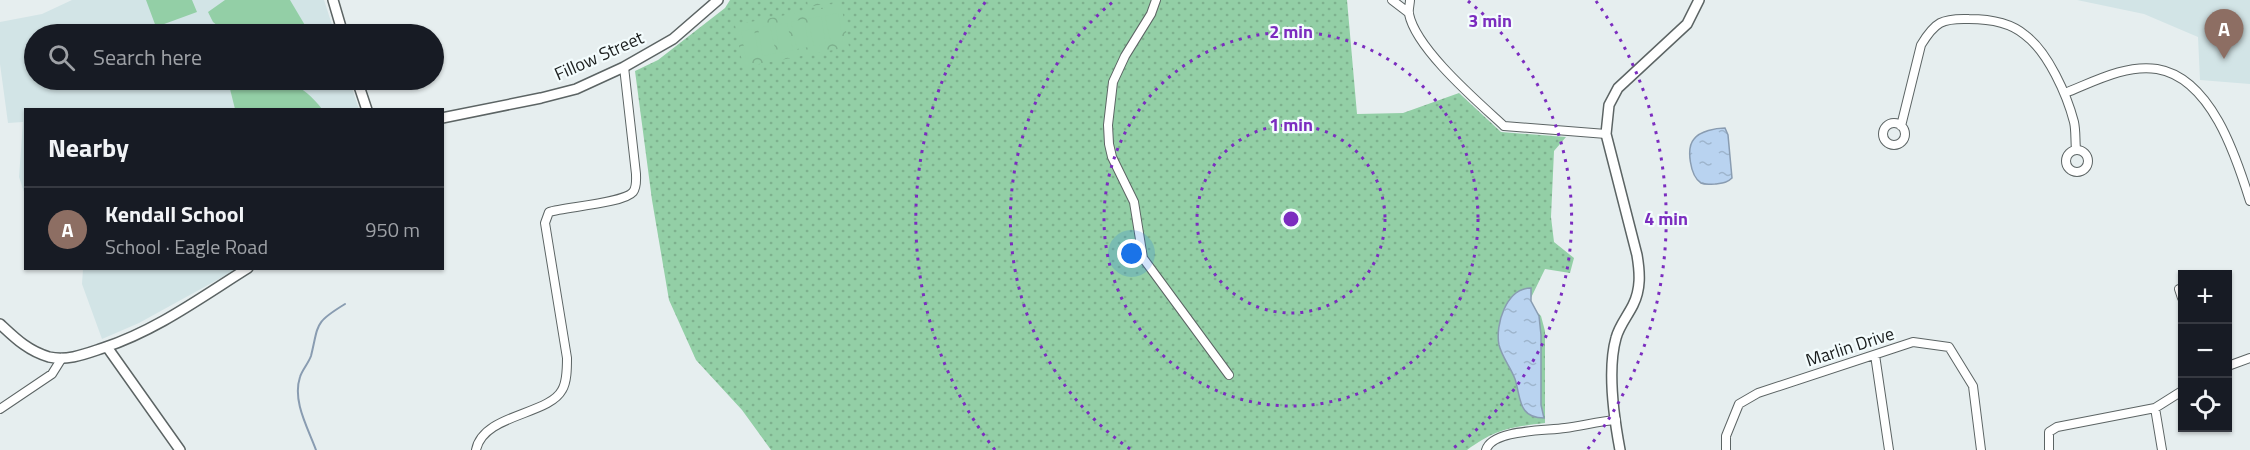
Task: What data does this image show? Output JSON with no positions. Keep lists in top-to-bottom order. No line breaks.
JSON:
{"streets":{"street":["Fillow Street","Marlin Drive"]},"page":{"pins":"A","search":"Search here","heading":"Nearby","list":[{"mark":"A","name":"Kendall School","note":"School · Eagle Road","value":"950 m"}],"map_buttons":["+","−"]},"rings":["3 min","2 min","1 min","4 min"]}
